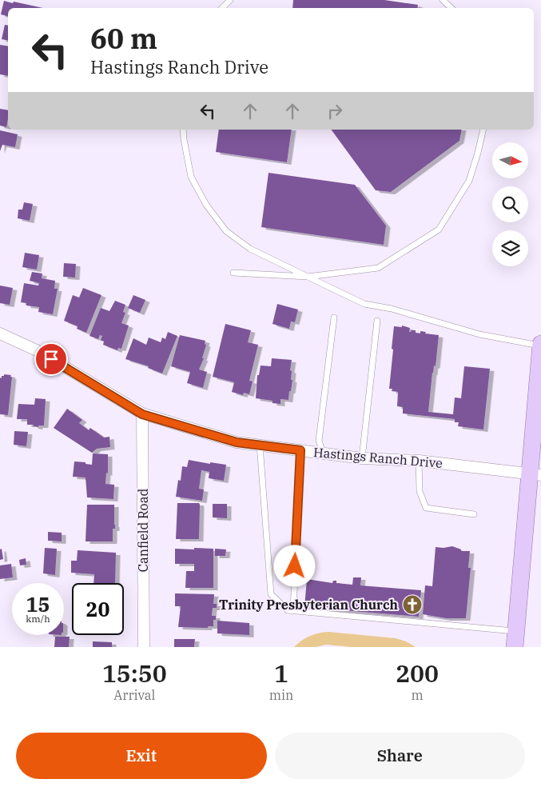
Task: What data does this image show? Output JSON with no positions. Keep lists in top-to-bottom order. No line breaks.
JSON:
{"streets":{"street":["Hastings Ranch Drive","Canfield Road"]},"crossings":[["Hastings Ranch Drive","Canfield Road"]],"places":{"church":["Trinity Presbyterian Church"]},"north":"right","page":{"turn":["60 m","Hastings Ranch Drive"],"speed":"15 km/h","limit":"20","eta":["15:50","Arrival","1","min","200","m"],"buttons":["Exit","Share"]}}
